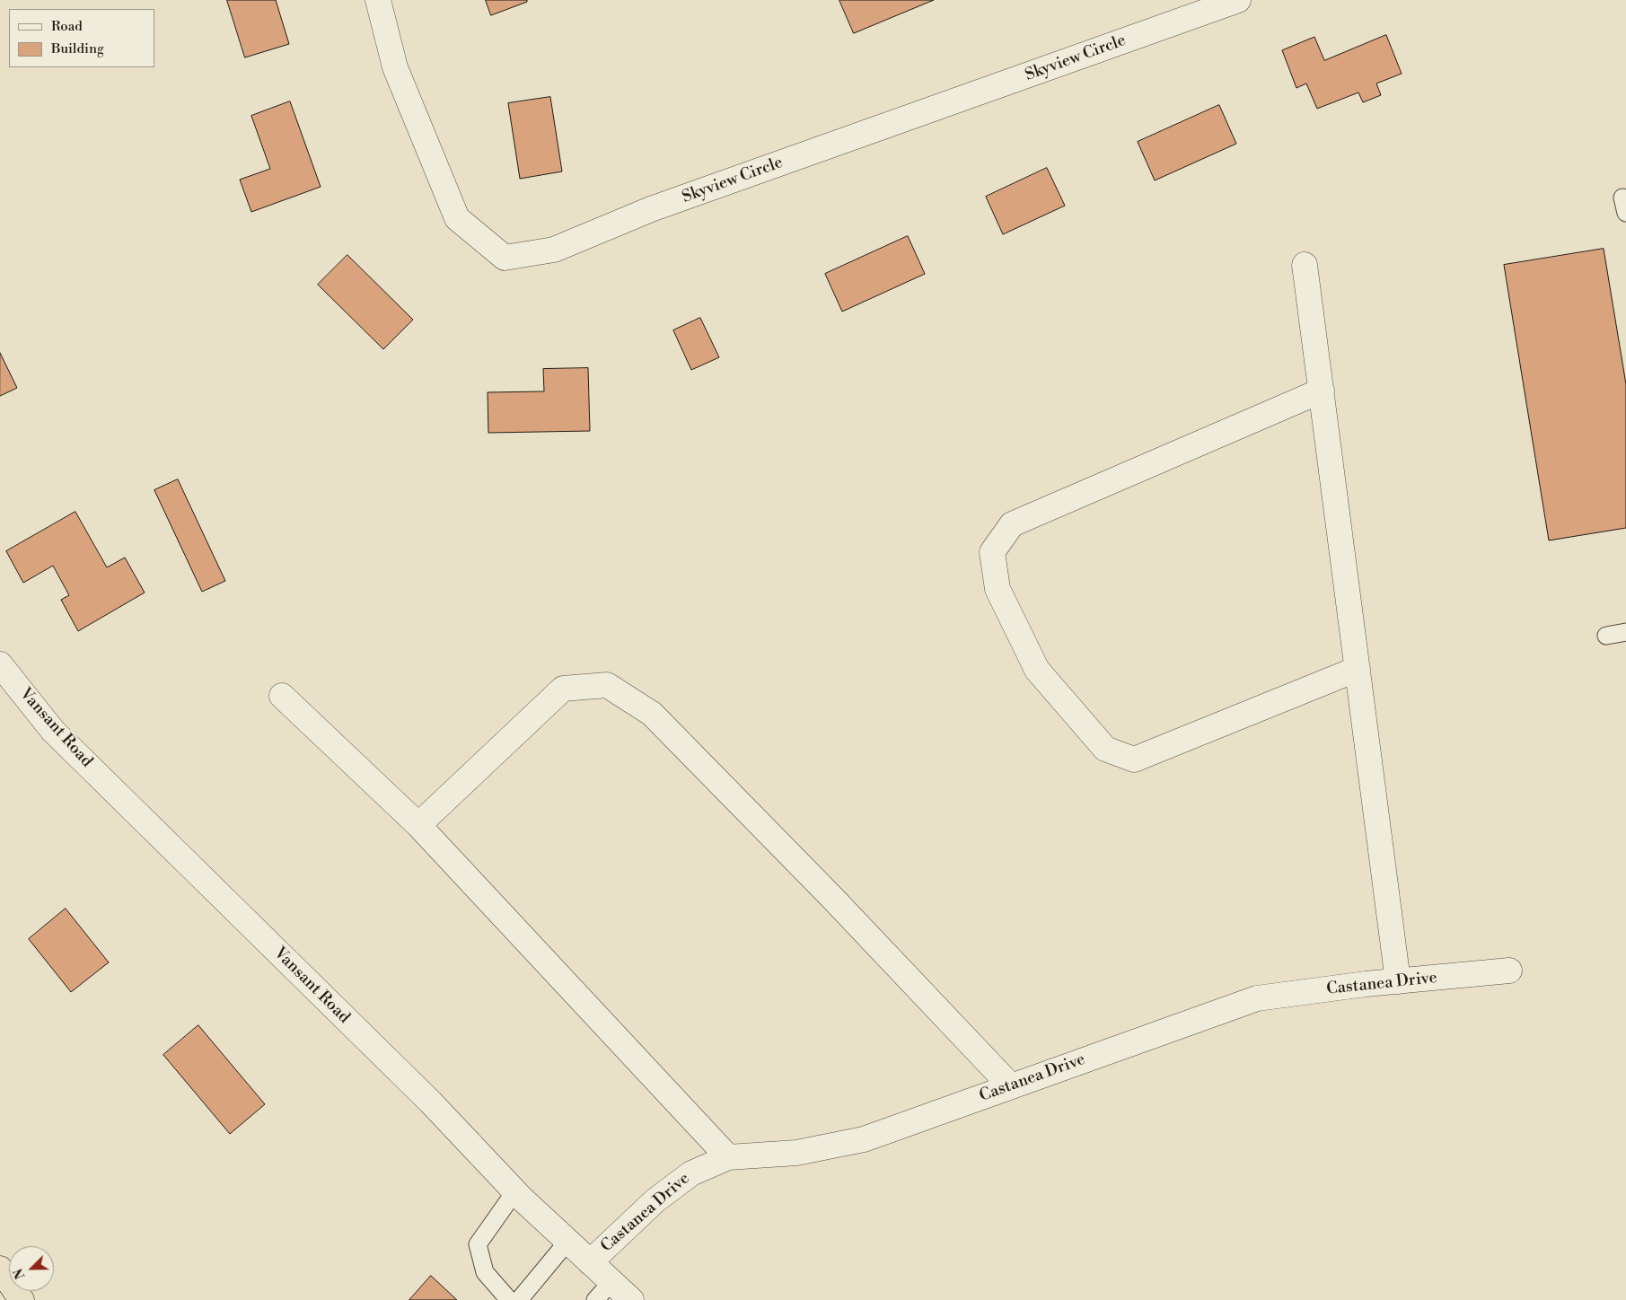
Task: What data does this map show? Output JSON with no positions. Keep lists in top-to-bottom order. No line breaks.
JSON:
{"streets":{"street":["Skyview Circle","Vansant Road","Castanea Drive"]},"crossings":[["Vansant Road","Castanea Drive"]],"legend":["Road","Building"],"north":"bottom left"}
